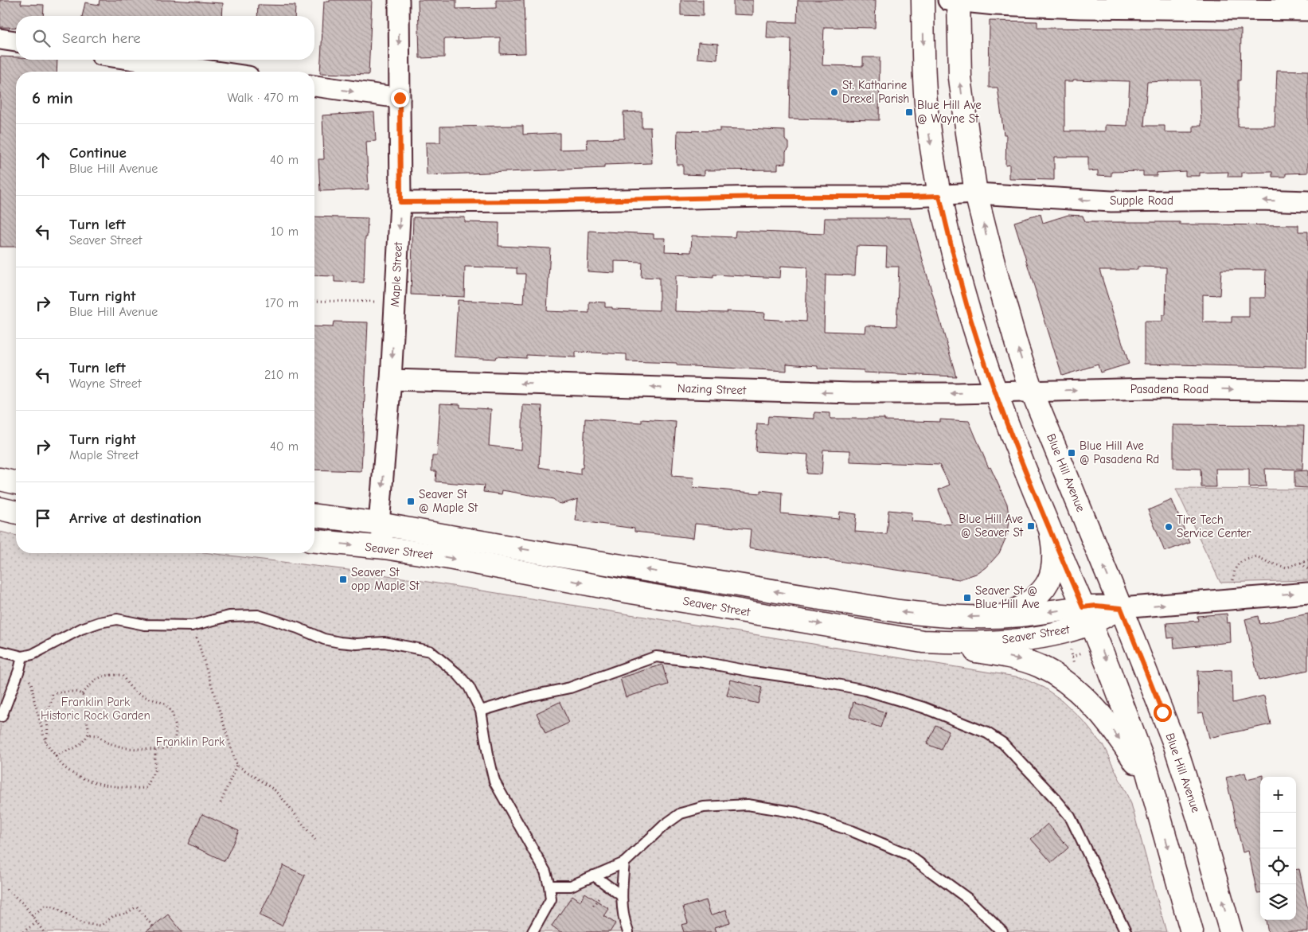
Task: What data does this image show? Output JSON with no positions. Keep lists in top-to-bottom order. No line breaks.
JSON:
{"streets":{"main road":["Blue Hill Avenue","Seaver Street"],"street":["Supple Road","Maple Street","Nazing Street","Pasadena Road"]},"crossings":[["Supple Road","Maple Street"],["Supple Road","Blue Hill Avenue"],["Maple Street","Nazing Street"],["Maple Street","Seaver Street"],["Nazing Street","Pasadena Road"],["Nazing Street","Blue Hill Avenue"],["Pasadena Road","Blue Hill Avenue"],["Blue Hill Avenue","Seaver Street"]],"one_way":["Supple Road","Maple Street","Nazing Street","Pasadena Road"],"parks":["Franklin Park Historic Rock Garden","Franklin Park"],"places":{"other":["St. Katharine Drexel Parish","Tire Tech Service Center"],"transit":["Blue Hill Ave @ Wayne St","Blue Hill Ave @ Pasadena Rd","Seaver St @ Maple St","Blue Hill Ave @ Seaver St","Seaver St opp Maple St","Seaver St @ Blue Hill Ave"]},"page":{"search":"Search here","heading":["6 min","Walk · 470 m"],"list":[["Continue","Blue Hill Avenue","40 m"],["Turn left","Seaver Street","10 m"],["Turn right","Blue Hill Avenue","170 m"],["Turn left","Wayne Street","210 m"],["Turn right","Maple Street","40 m"],"Arrive at destination"],"map_buttons":["+","−"]}}
